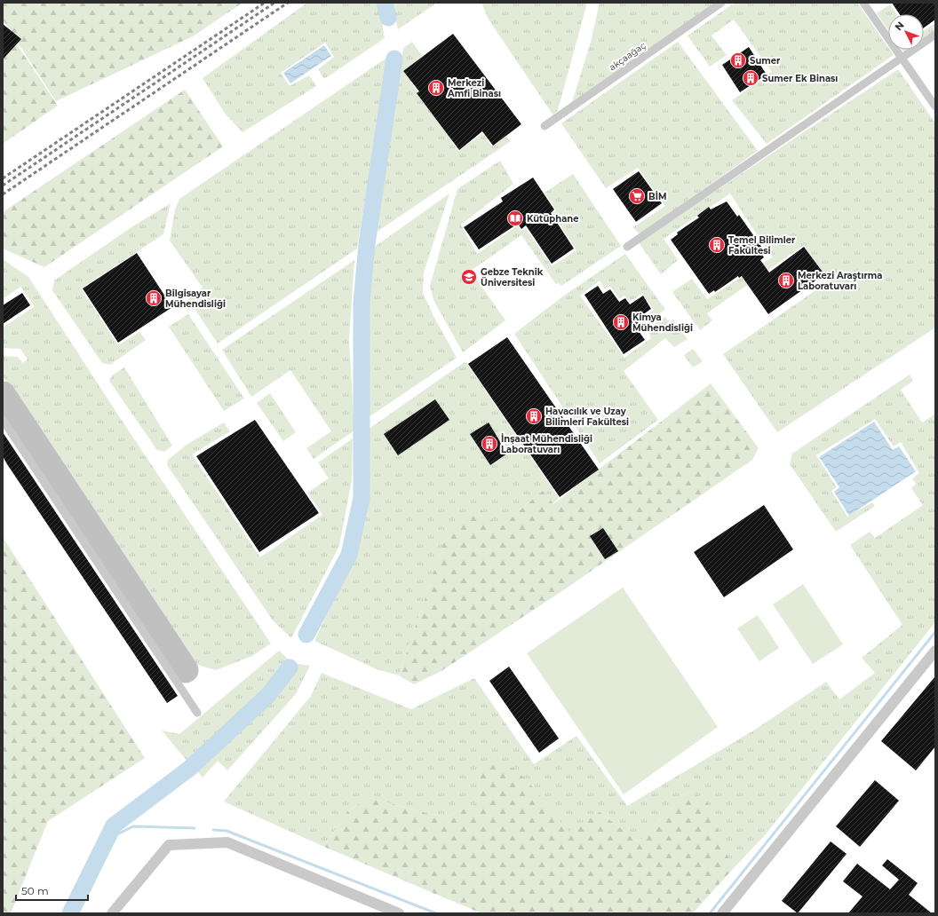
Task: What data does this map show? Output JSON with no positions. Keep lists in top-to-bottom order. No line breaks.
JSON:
{"streets":{"street":["akçaağaç"]},"places":{"building":["Sumer","Sumer Ek Binası","Merkezi Amfi Binası","Temel Bilimler Fakültesi","Merkezi Araştırma Laboratuvarı","Bilgisayar Mühendisliği","Kimya Mühendisliği","Havacılık ve Uzay Bilimleri Fakültesi","İnşaat Mühendisliği Laboratuvarı"],"supermarket":["BİM"],"library":["Kütüphane"],"school or university":["Gebze Teknik Üniversitesi"]},"scale_bar":"50 m","north":"top left"}
